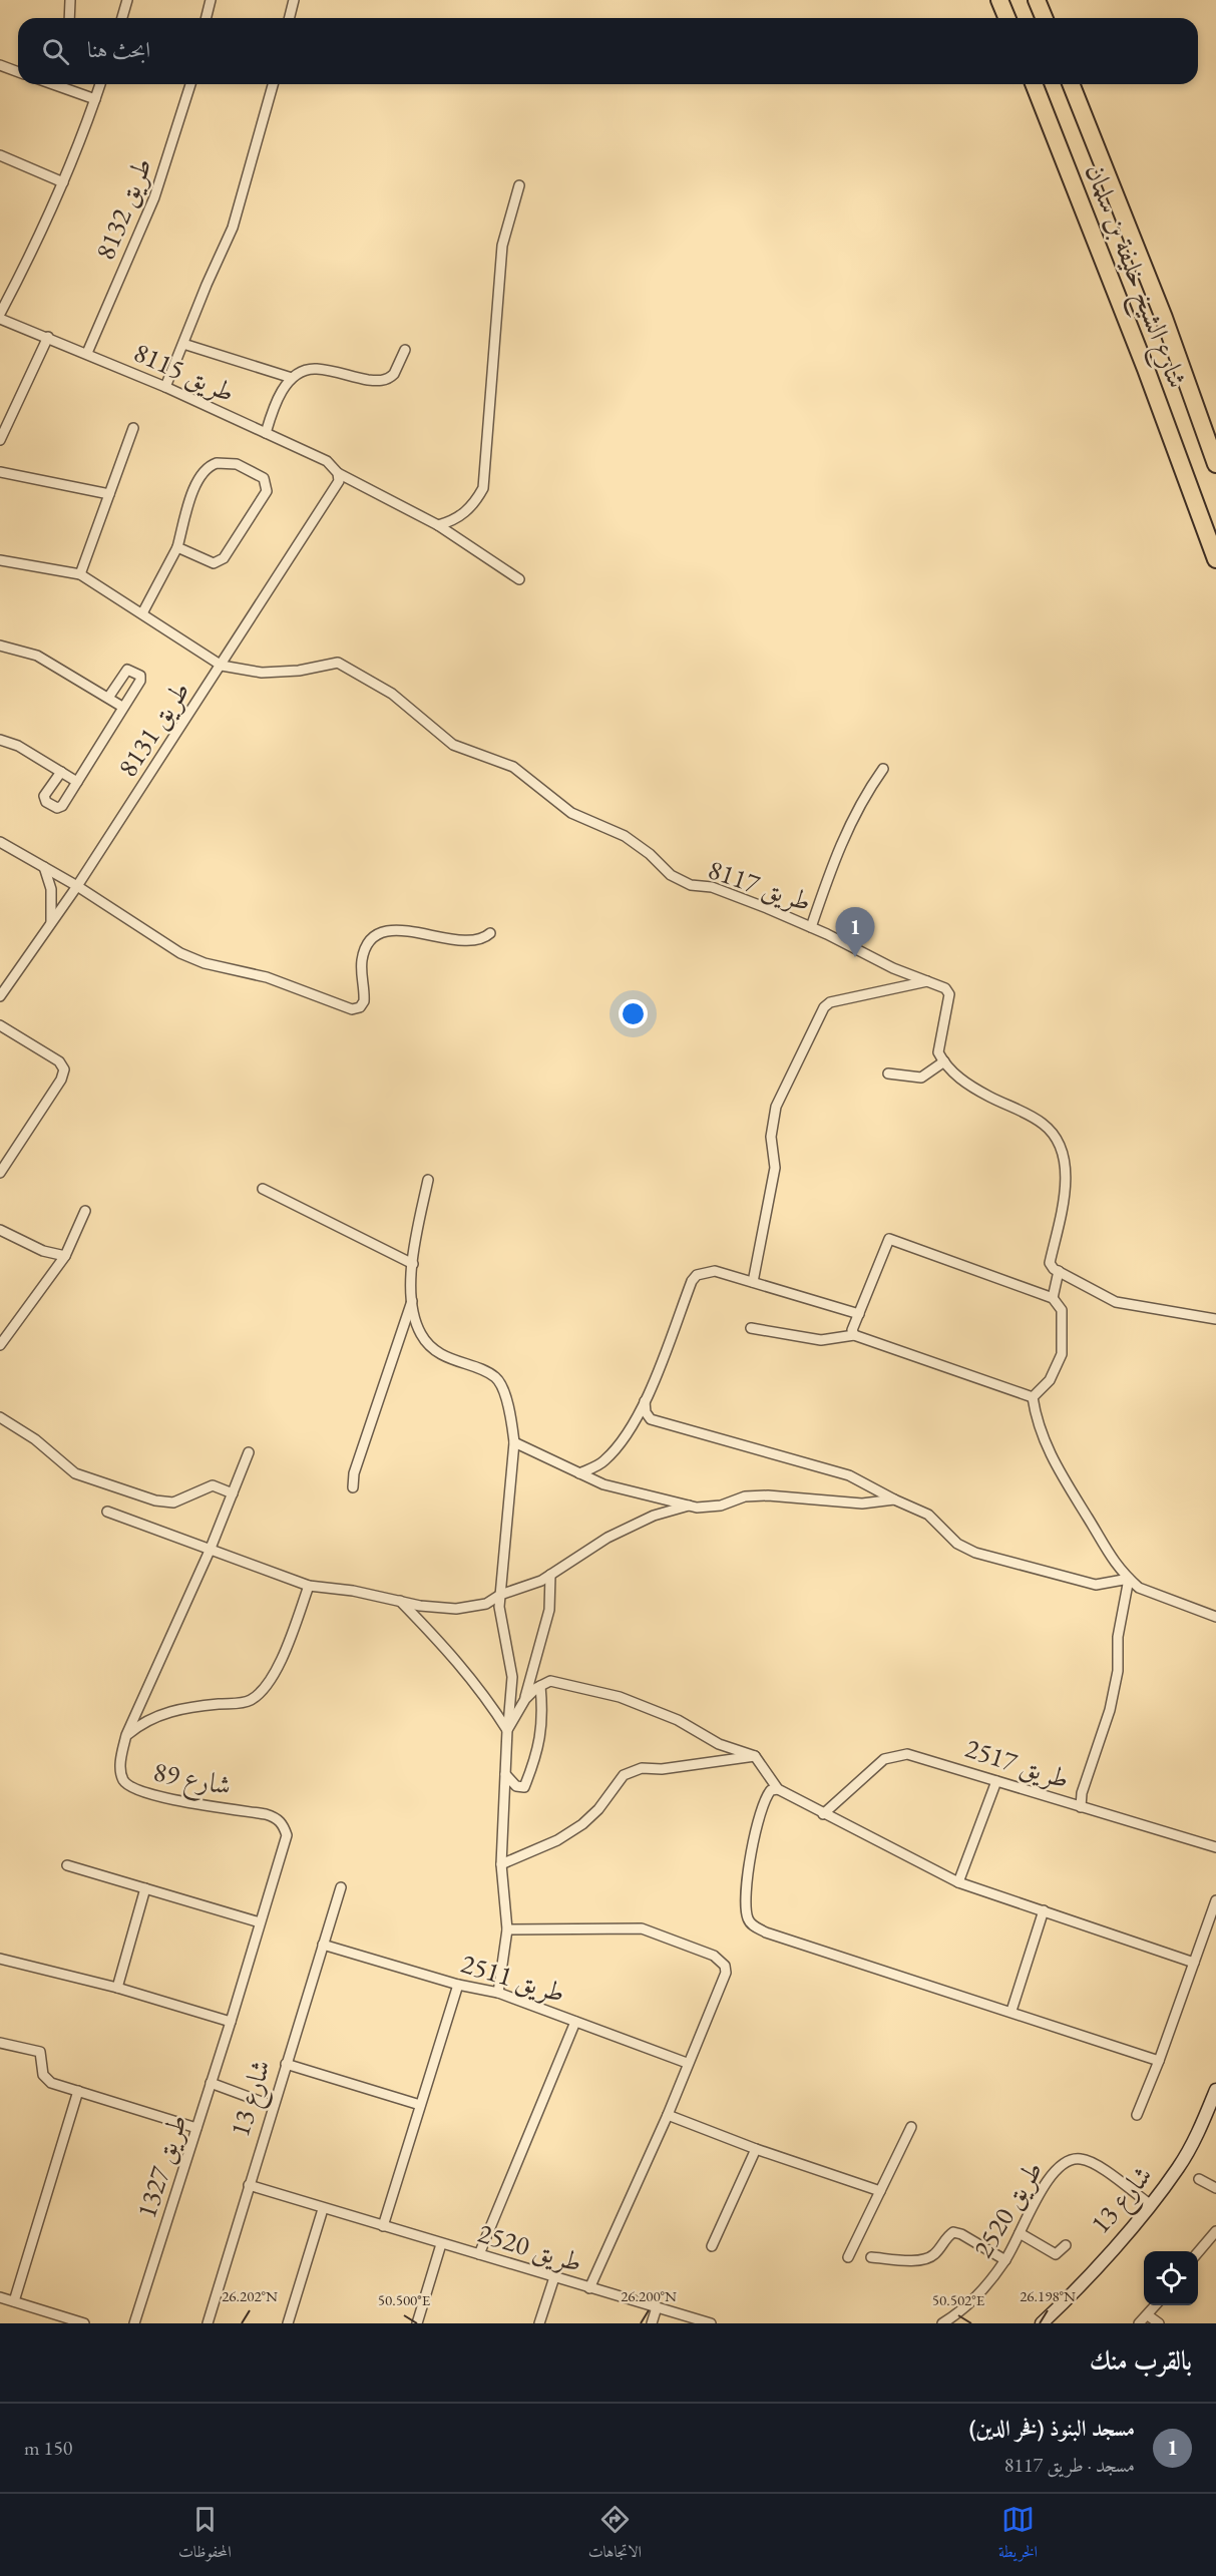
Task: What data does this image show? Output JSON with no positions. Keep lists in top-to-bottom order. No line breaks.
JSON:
{"streets":{"highway":["شارع الشيخ خليفة بن سلمان"],"street":["طريق 8132","طريق 8115","طريق 8131","طريق 8117","طريق 2517","شارع 89","طريق 2511","شارع 13","طريق 1327","طريق 2520"]},"crossings":[["طريق 8132","طريق 8115"],["طريق 8115","طريق 8131"],["طريق 8131","طريق 8117"],["شارع 89","طريق 1327"],["طريق 2511","شارع 13"],["طريق 2511","طريق 2520"],["شارع 13","طريق 2520"]],"page":{"search":"ابحث هنا","pins":"1","heading":"بالقرب منك","list":[{"mark":"1","name":"مسجد البنوذ (فخر الدين)","note":"مسجد · طريق 8117","value":"150 m"}],"nav":["الخريطة","الاتجاهات","المحفوظات"]},"coordinates":["26.202°N","26.200°N","26.198°N","50.500°E","50.502°E"]}
